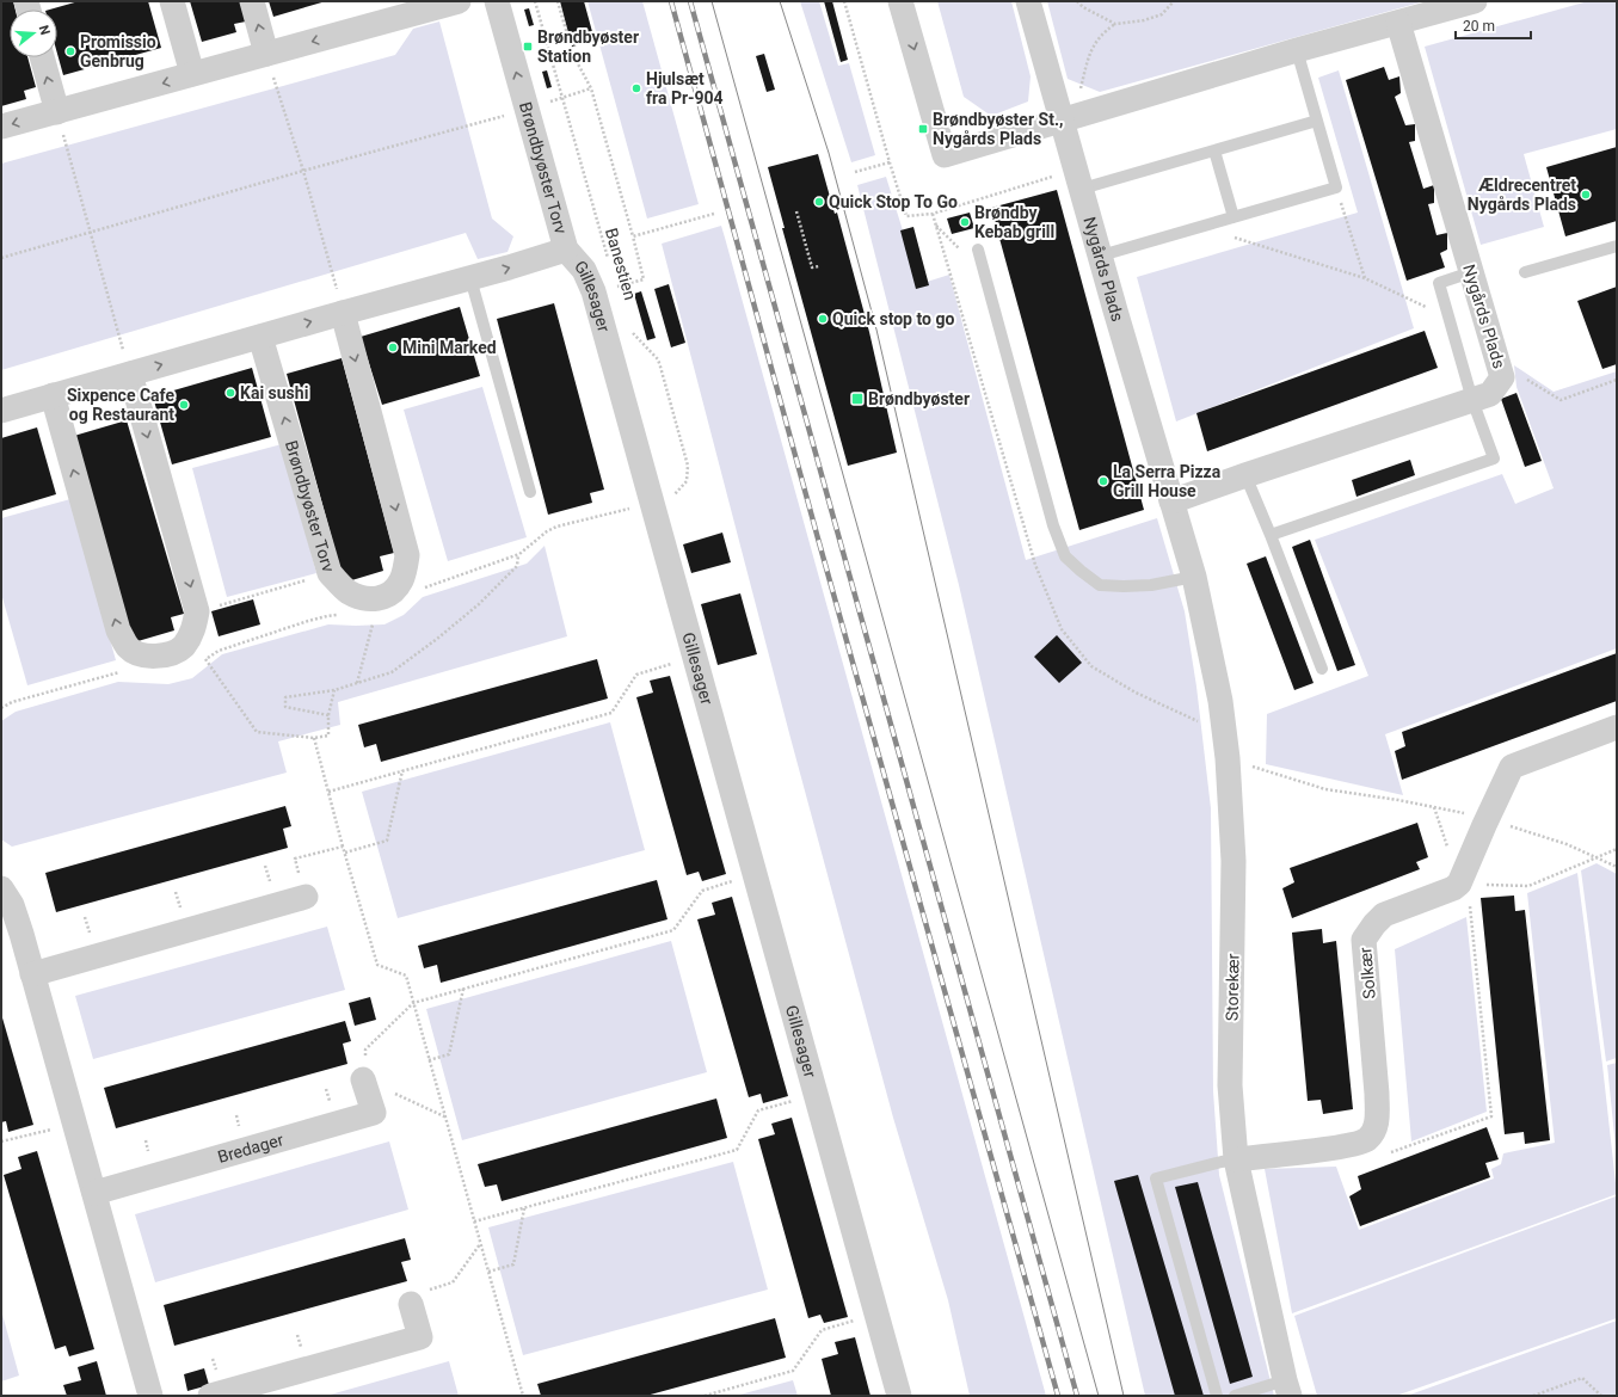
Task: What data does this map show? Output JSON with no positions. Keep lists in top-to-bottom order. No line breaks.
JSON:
{"streets":{"street":["Brøndbyøster Torv","Nygårds Plads","Gillesager","Solkær","Storekær","Bredager"],"path":["Banestien"]},"crossings":[["Brøndbyøster Torv","Gillesager"],["Nygårds Plads","Storekær"]],"places":{"transit":["Brøndbyøster Station","Brøndbyøster St., Nygårds Plads","Brøndbyøster"],"other":["Promissio Genbrug","Hjulsæt fra Pr-904","Ældrecentret Nygårds Plads","Quick Stop To Go","Brøndby Kebab grill","Quick stop to go","Mini Marked","Kai sushi","Sixpence Cafe og Restaurant","La Serra Pizza Grill House"]},"scale_bar":"20 m","north":"right"}
